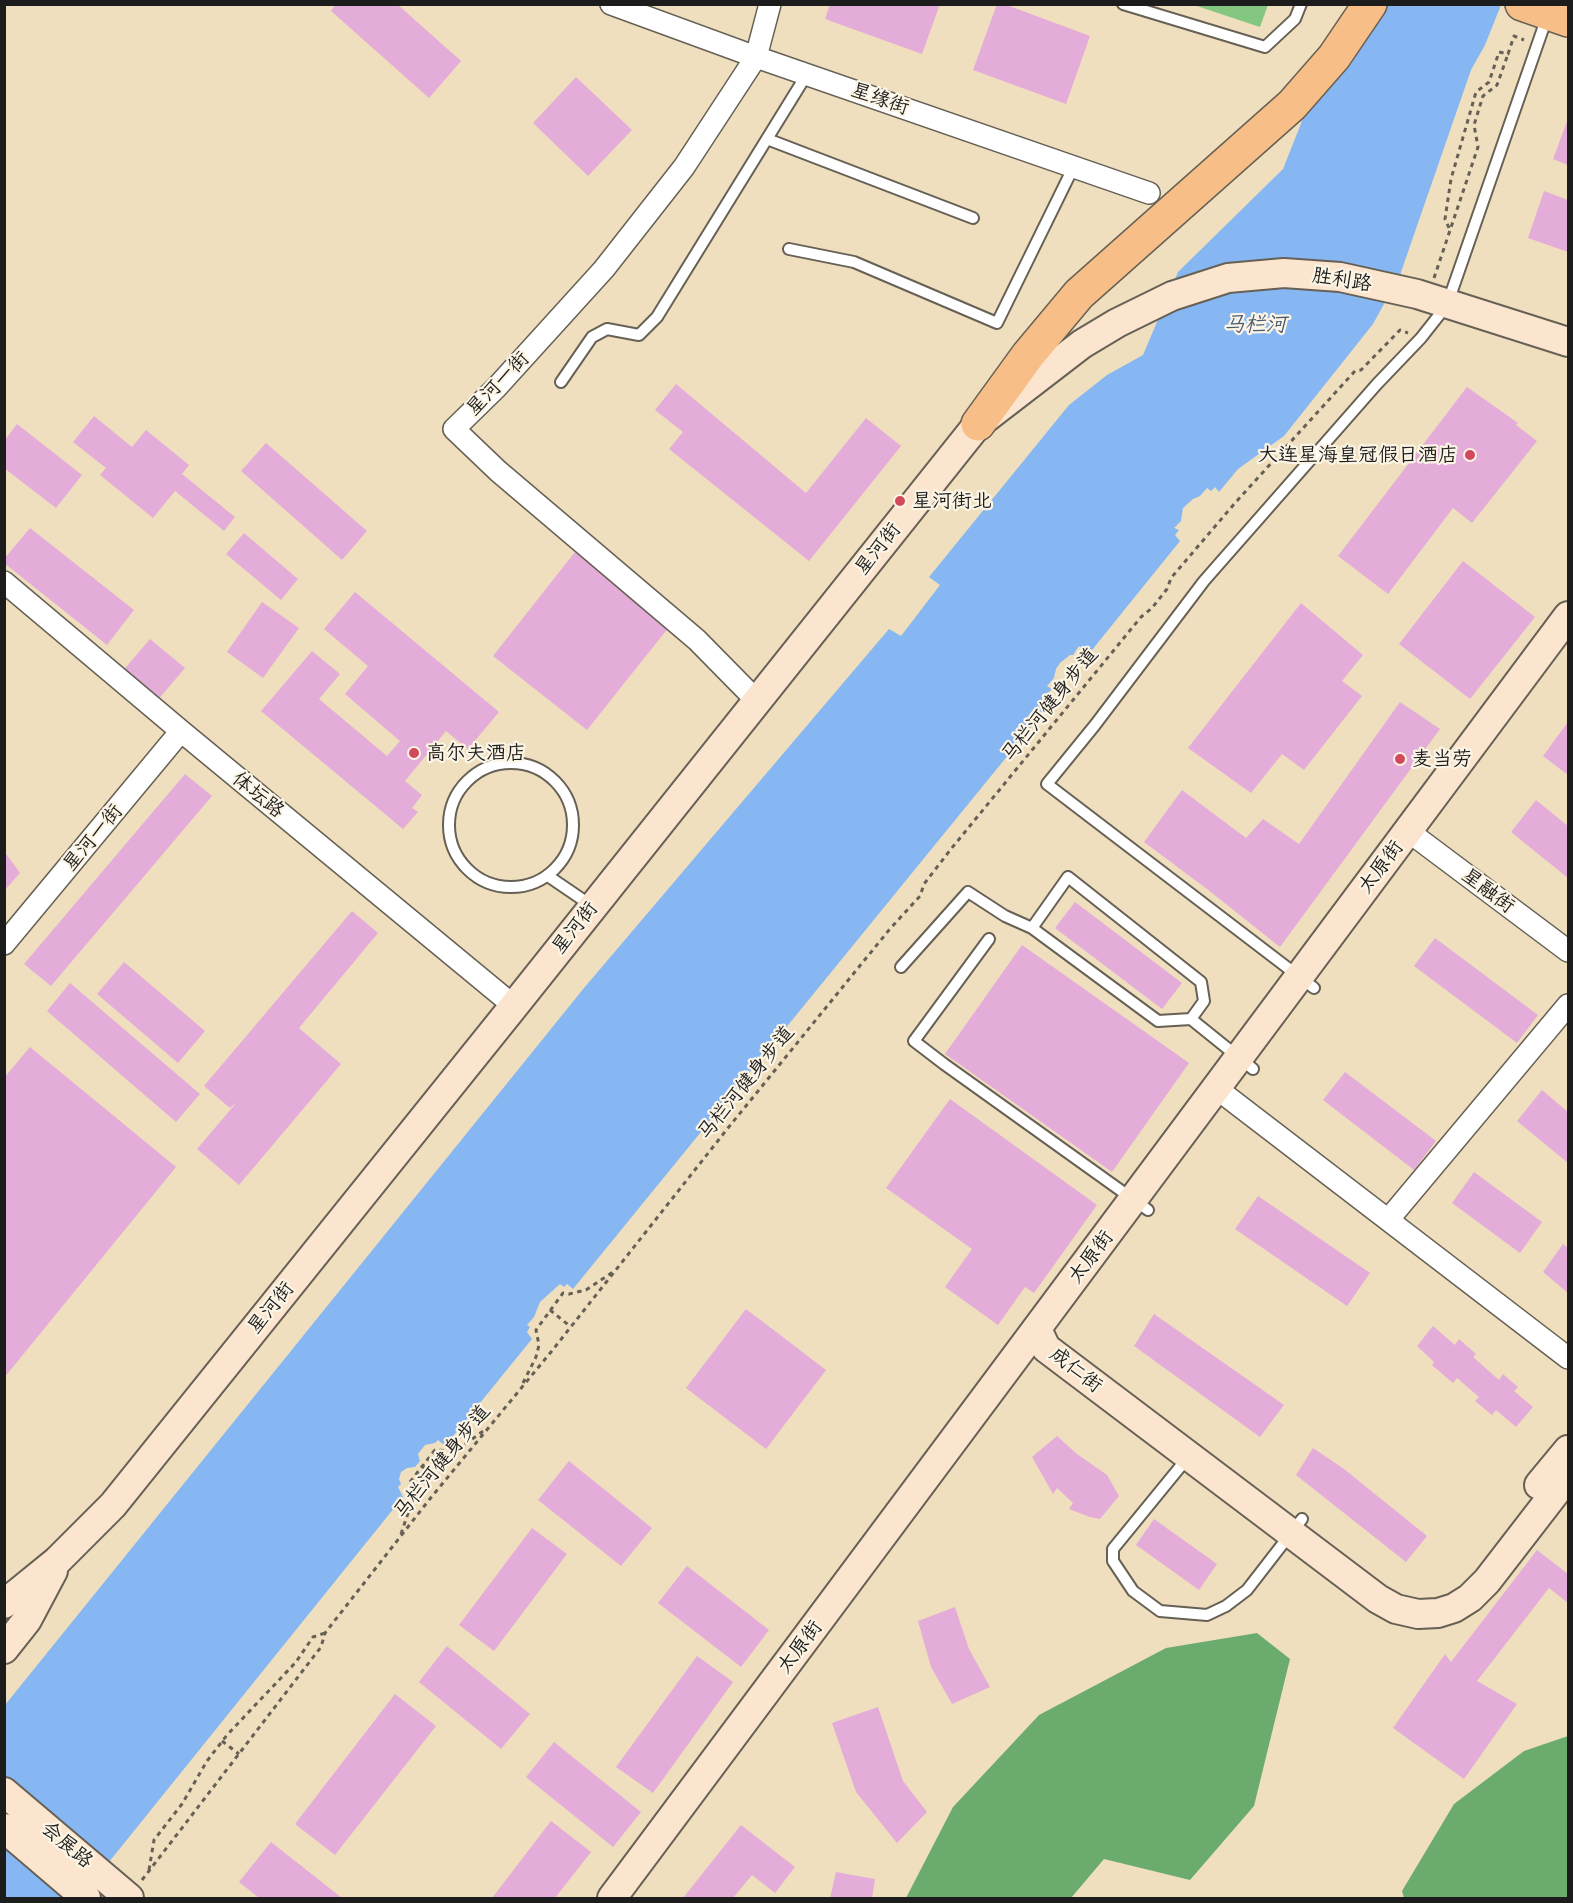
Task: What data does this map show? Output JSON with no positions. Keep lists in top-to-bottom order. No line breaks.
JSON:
{"streets":{"main road":["胜利路","星河街","太原街","成仁街","会展路"],"street":["星缘街","星河一街","体坛路","星融街"],"path":["马栏河健身步道"]},"crossings":[["星缘街","星河一街"],["胜利路","星河街"],["星河一街","星河街"],["星河一街","体坛路"],["星河街","体坛路"],["马栏河健身步道","会展路"],["太原街","星融街"],["太原街","成仁街"]],"water":["马栏河"],"places":["大连星海皇冠假日酒店","星河街北","高尔夫酒店","麦当劳"]}
